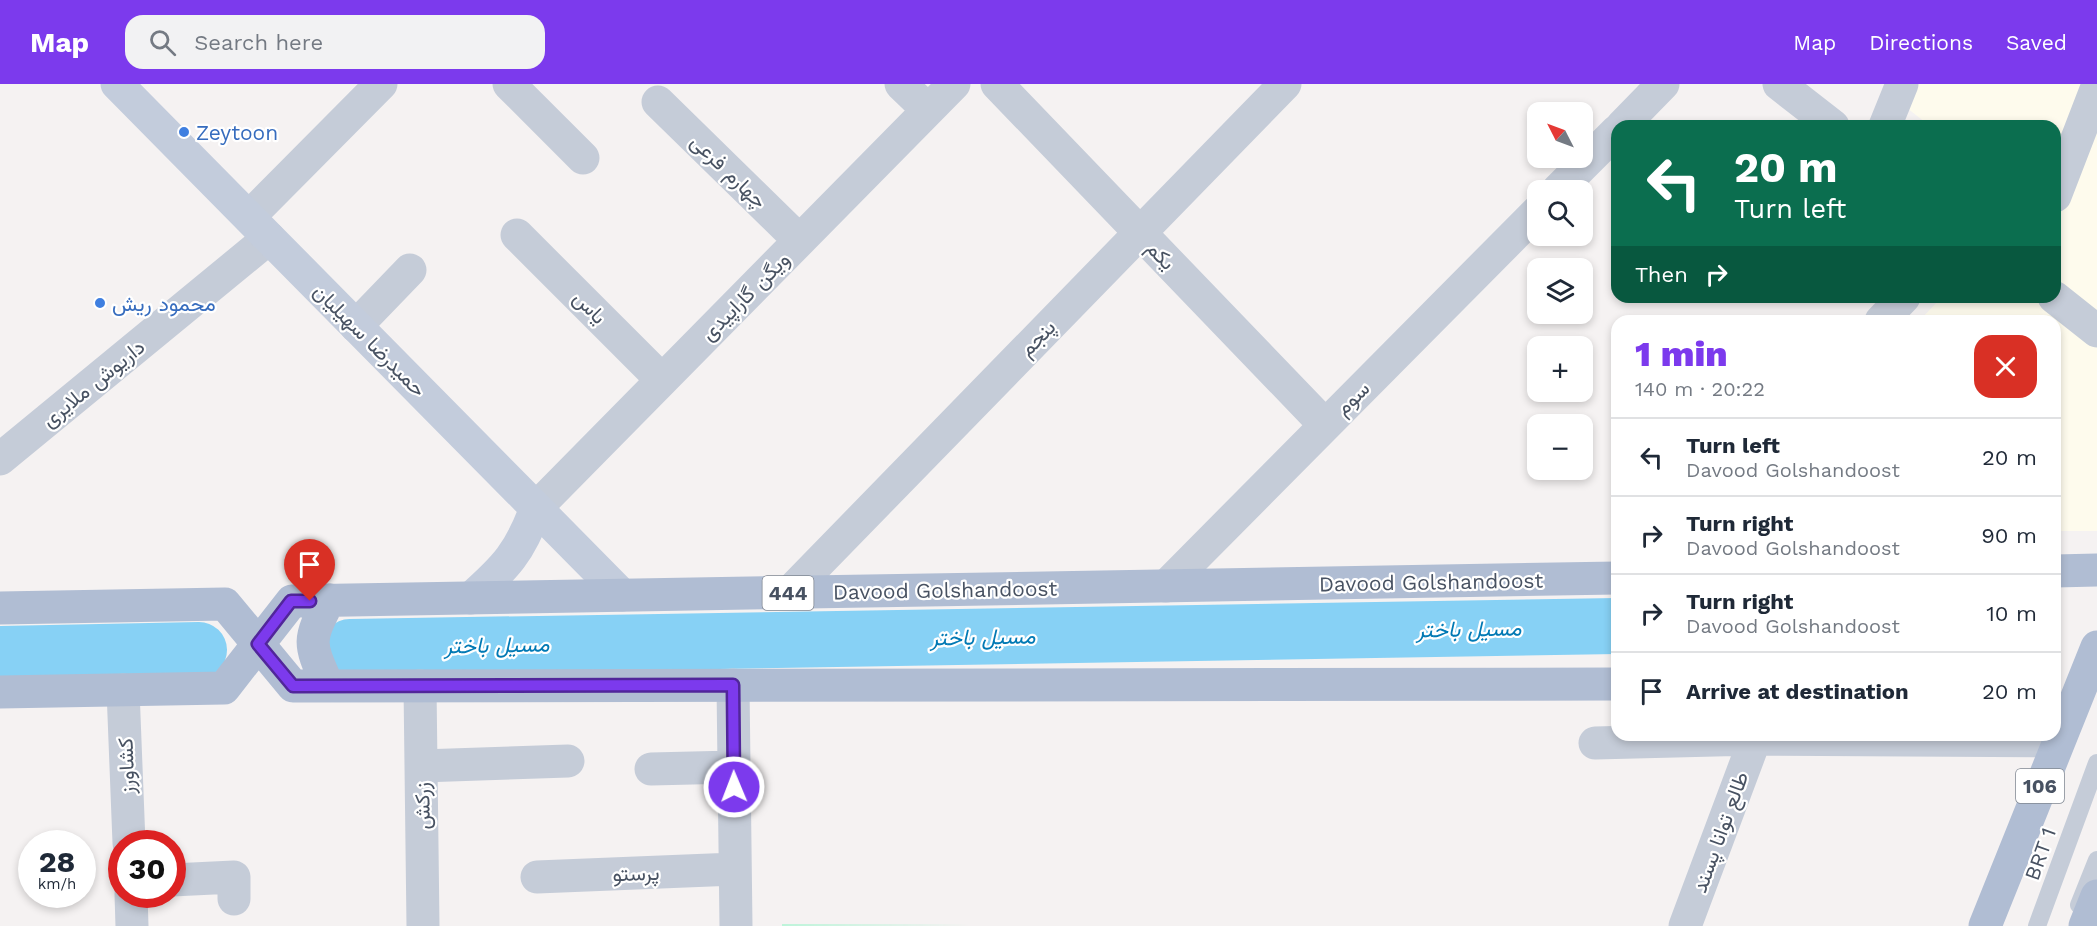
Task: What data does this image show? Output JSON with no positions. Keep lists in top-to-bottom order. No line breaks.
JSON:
{"streets":{"main road":["حمیدرضا سهیلیان","Davood Golshandoost","444","106"],"street":["چهارم فرعی","یکم","ویگن گاراپیدی","یاس","پنجم","داریوش ملایری","سوم","کشاورز","زرکش","طالع توانا پسند","پرستو"],"lane":["BRT 1"]},"crossings":[["چهارم فرعی","ویگن گاراپیدی"],["یکم","پنجم"],["یکم","سوم"],["ویگن گاراپیدی","یاس"],["ویگن گاراپیدی","حمیدرضا سهیلیان"],["پنجم","Davood Golshandoost"],["حمیدرضا سهیلیان","داریوش ملایری"],["حمیدرضا سهیلیان","Davood Golshandoost"],["سوم","Davood Golshandoost"],["Davood Golshandoost","کشاورز"]],"water":["مسیل باختر"],"places":["Zeytoon","محمود ریش"],"north":"top left","page":{"header":"Map","search":"Search here","nav":["Map","Directions","Saved"],"map_buttons":["+","−"],"turn":["20 m","Turn left"],"then":"Then","heading":["1 min","140 m · 20:22"],"list":[{"name":"Turn left","note":"Davood Golshandoost","value":"20 m"},{"name":"Turn right","note":"Davood Golshandoost","value":"90 m"},{"name":"Turn right","note":"Davood Golshandoost","value":"10 m"},{"name":"Arrive at destination","value":"20 m"}],"speed":"28 km/h","limit":"30"}}
